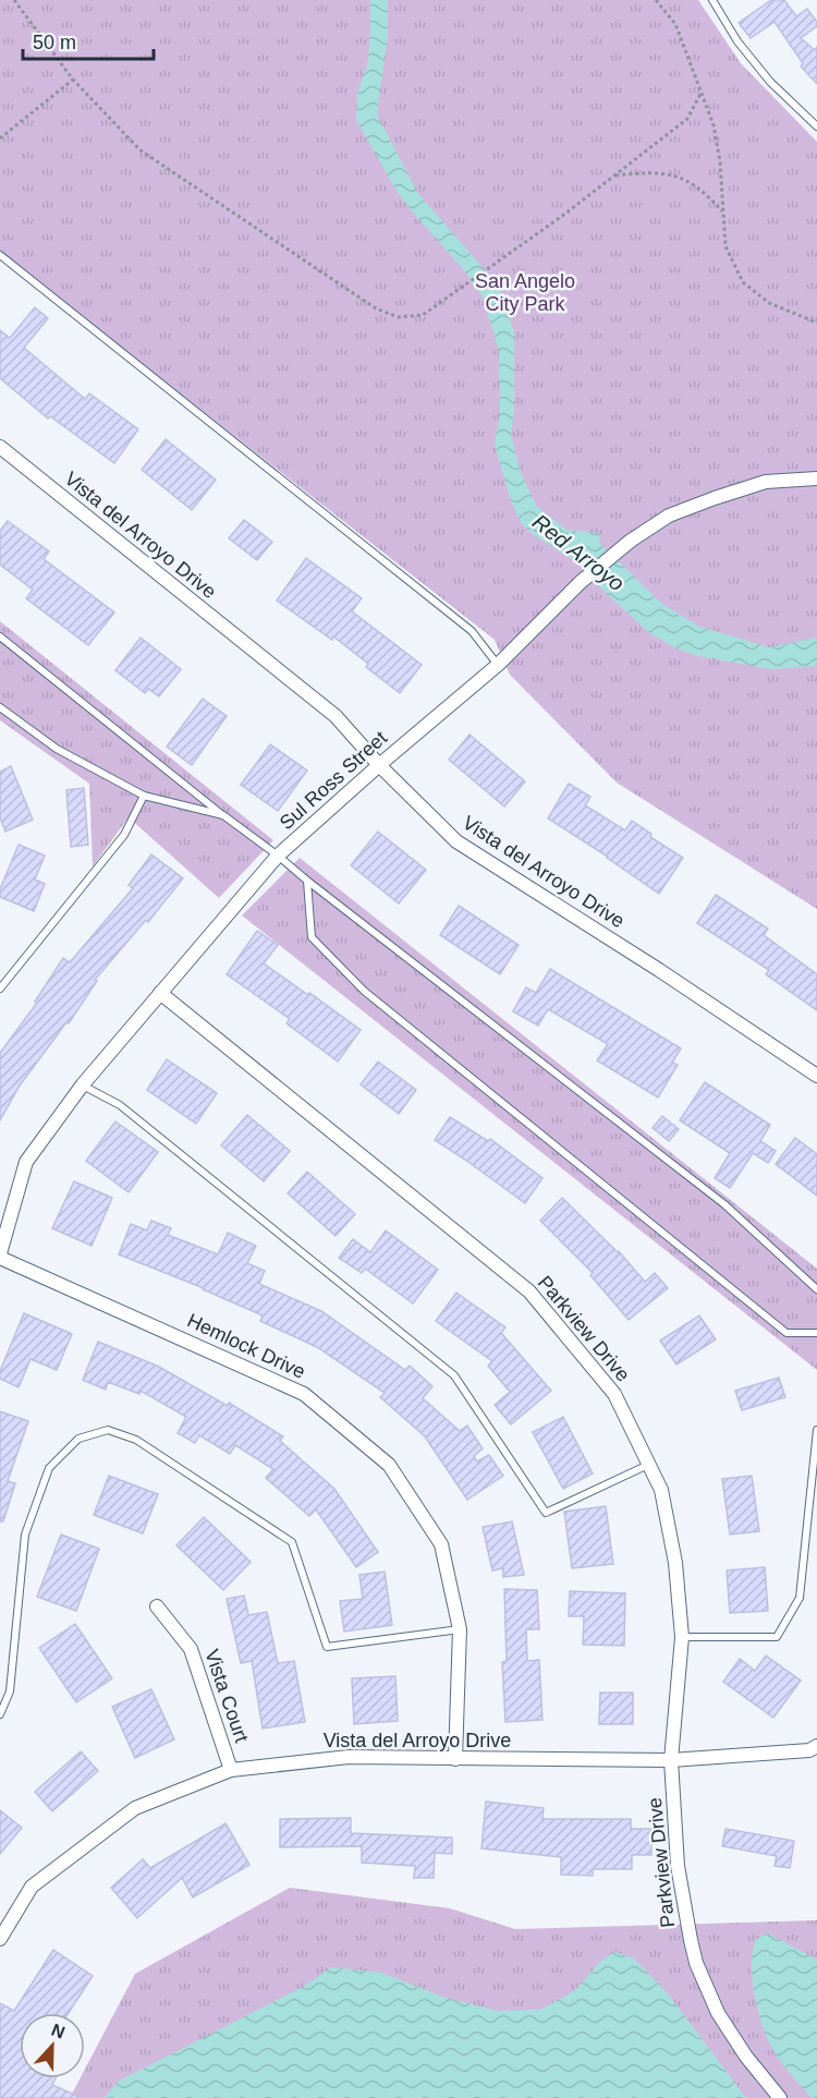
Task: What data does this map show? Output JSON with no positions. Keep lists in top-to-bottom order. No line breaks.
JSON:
{"streets":{"street":["Vista del Arroyo Drive","Sul Ross Street","Parkview Drive","Hemlock Drive","Vista Court"]},"crossings":[["Vista del Arroyo Drive","Sul Ross Street"],["Vista del Arroyo Drive","Parkview Drive"],["Vista del Arroyo Drive","Hemlock Drive"],["Vista del Arroyo Drive","Vista Court"],["Sul Ross Street","Parkview Drive"],["Sul Ross Street","Hemlock Drive"]],"water":["Red Arroyo"],"parks":["San Angelo City Park"],"scale_bar":"50 m","north":"top"}
